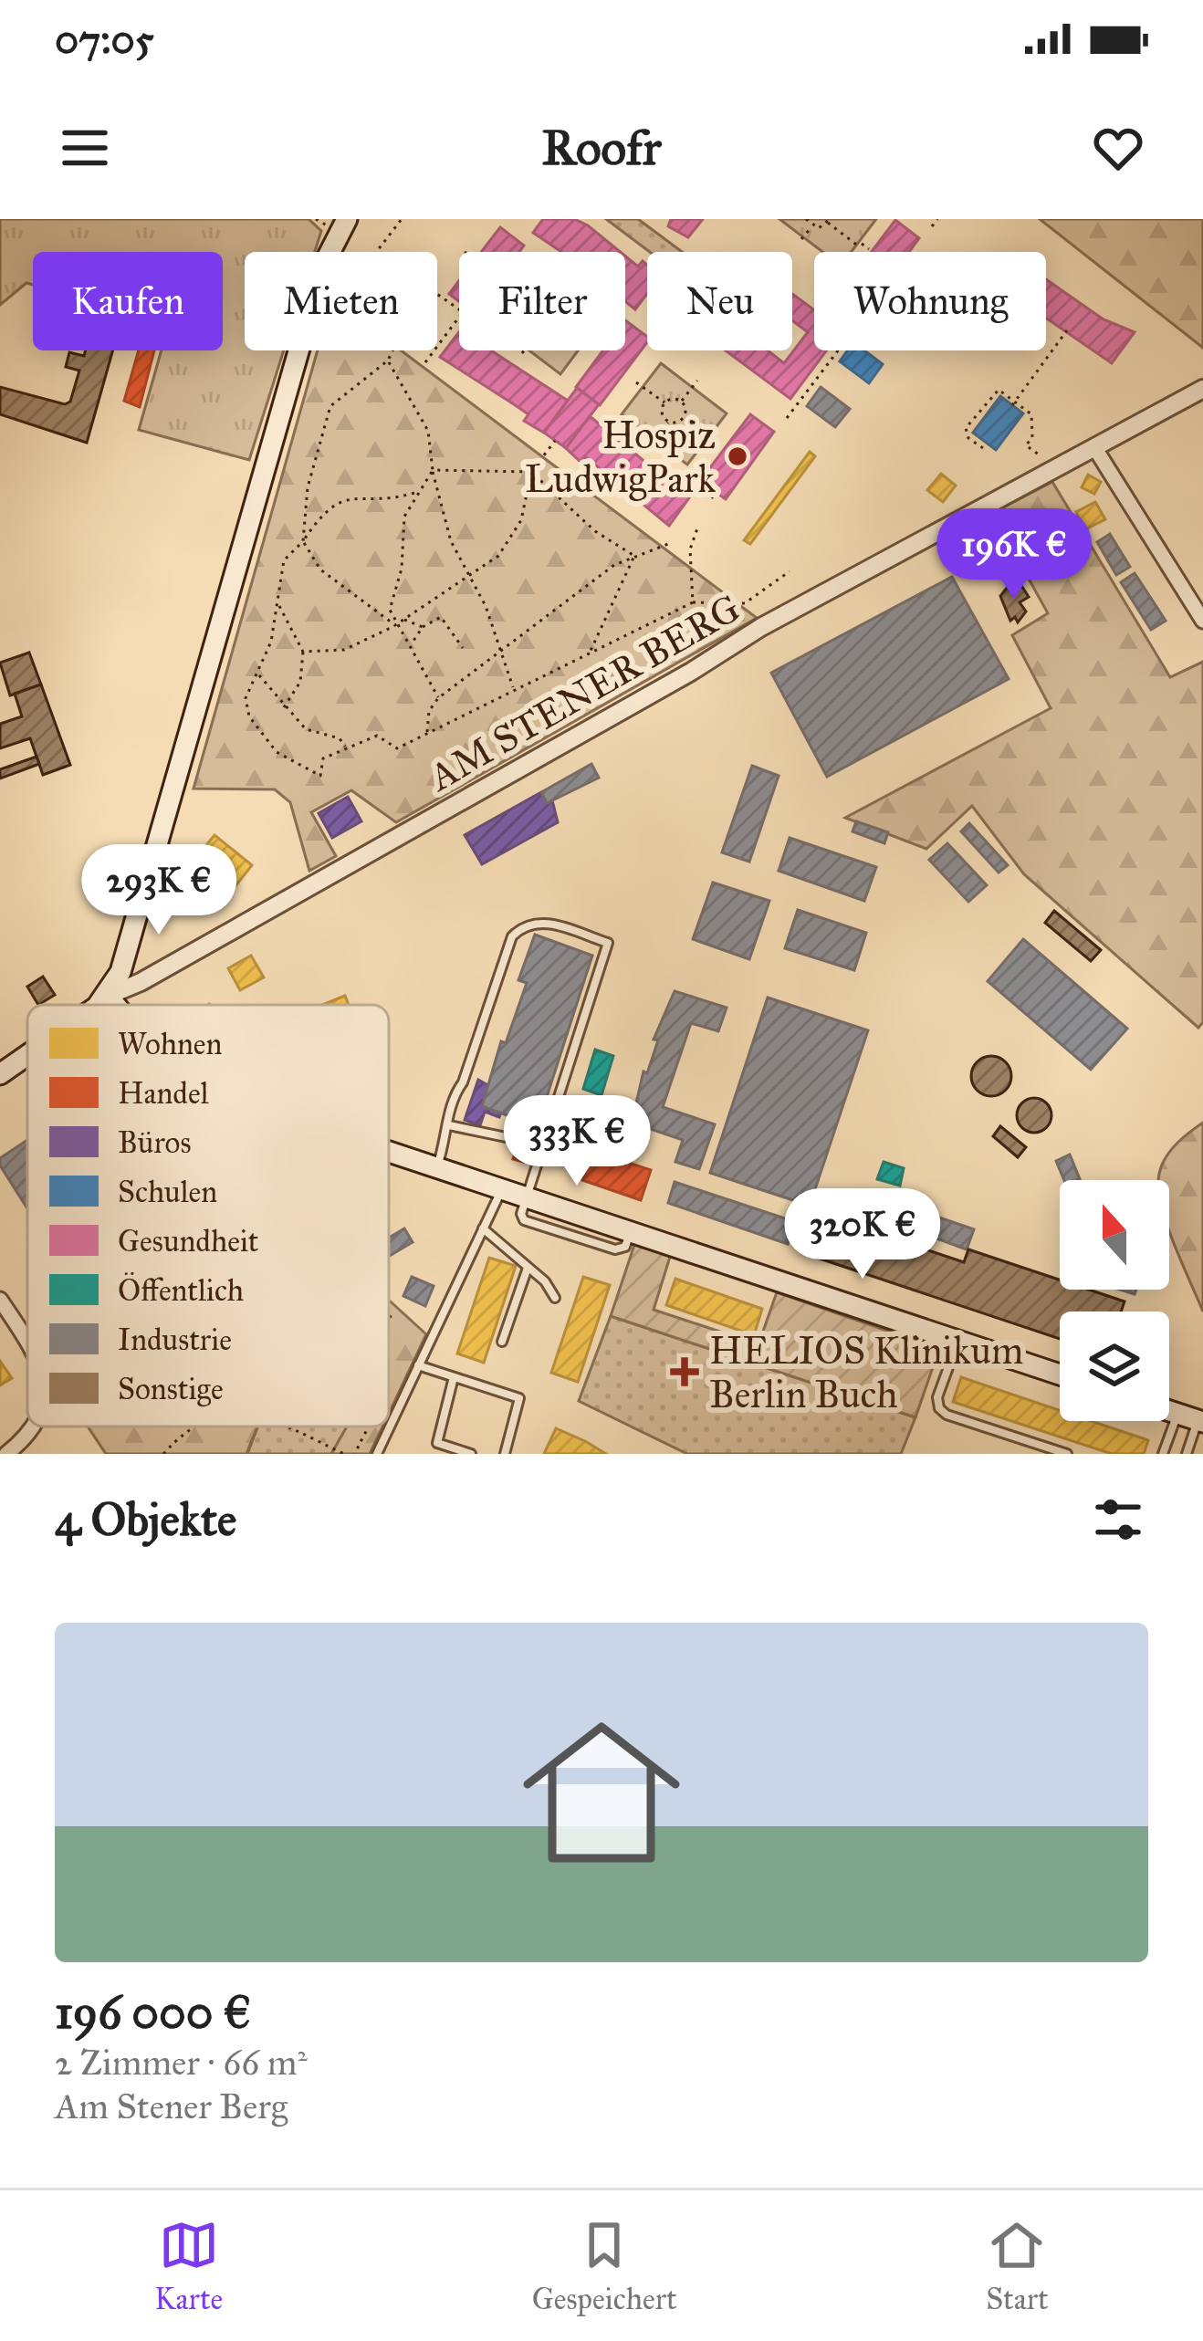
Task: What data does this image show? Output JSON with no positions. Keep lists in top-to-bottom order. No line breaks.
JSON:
{"streets":{"street":["AM STENER BERG"]},"places":{"other":["Hospiz LudwigPark"],"health":["HELIOS Klinikum Berlin Buch"]},"legend":["Wohnen","Handel","Büros","Schulen","Gesundheit","Öffentlich","Industrie","Sonstige"],"north":"top","page":{"status":"07:05","header":"Roofr","chip":["Kaufen","Mieten","Filter","Neu","Wohnung"],"price":["196K €","293K €","333K €","320K €"],"heading":"4 Objekte","list":[{"name":"196 000 €","note":"2 Zimmer · 66 m² · Am Stener Berg"}],"tabs":["Karte","Gespeichert","Start"]}}
